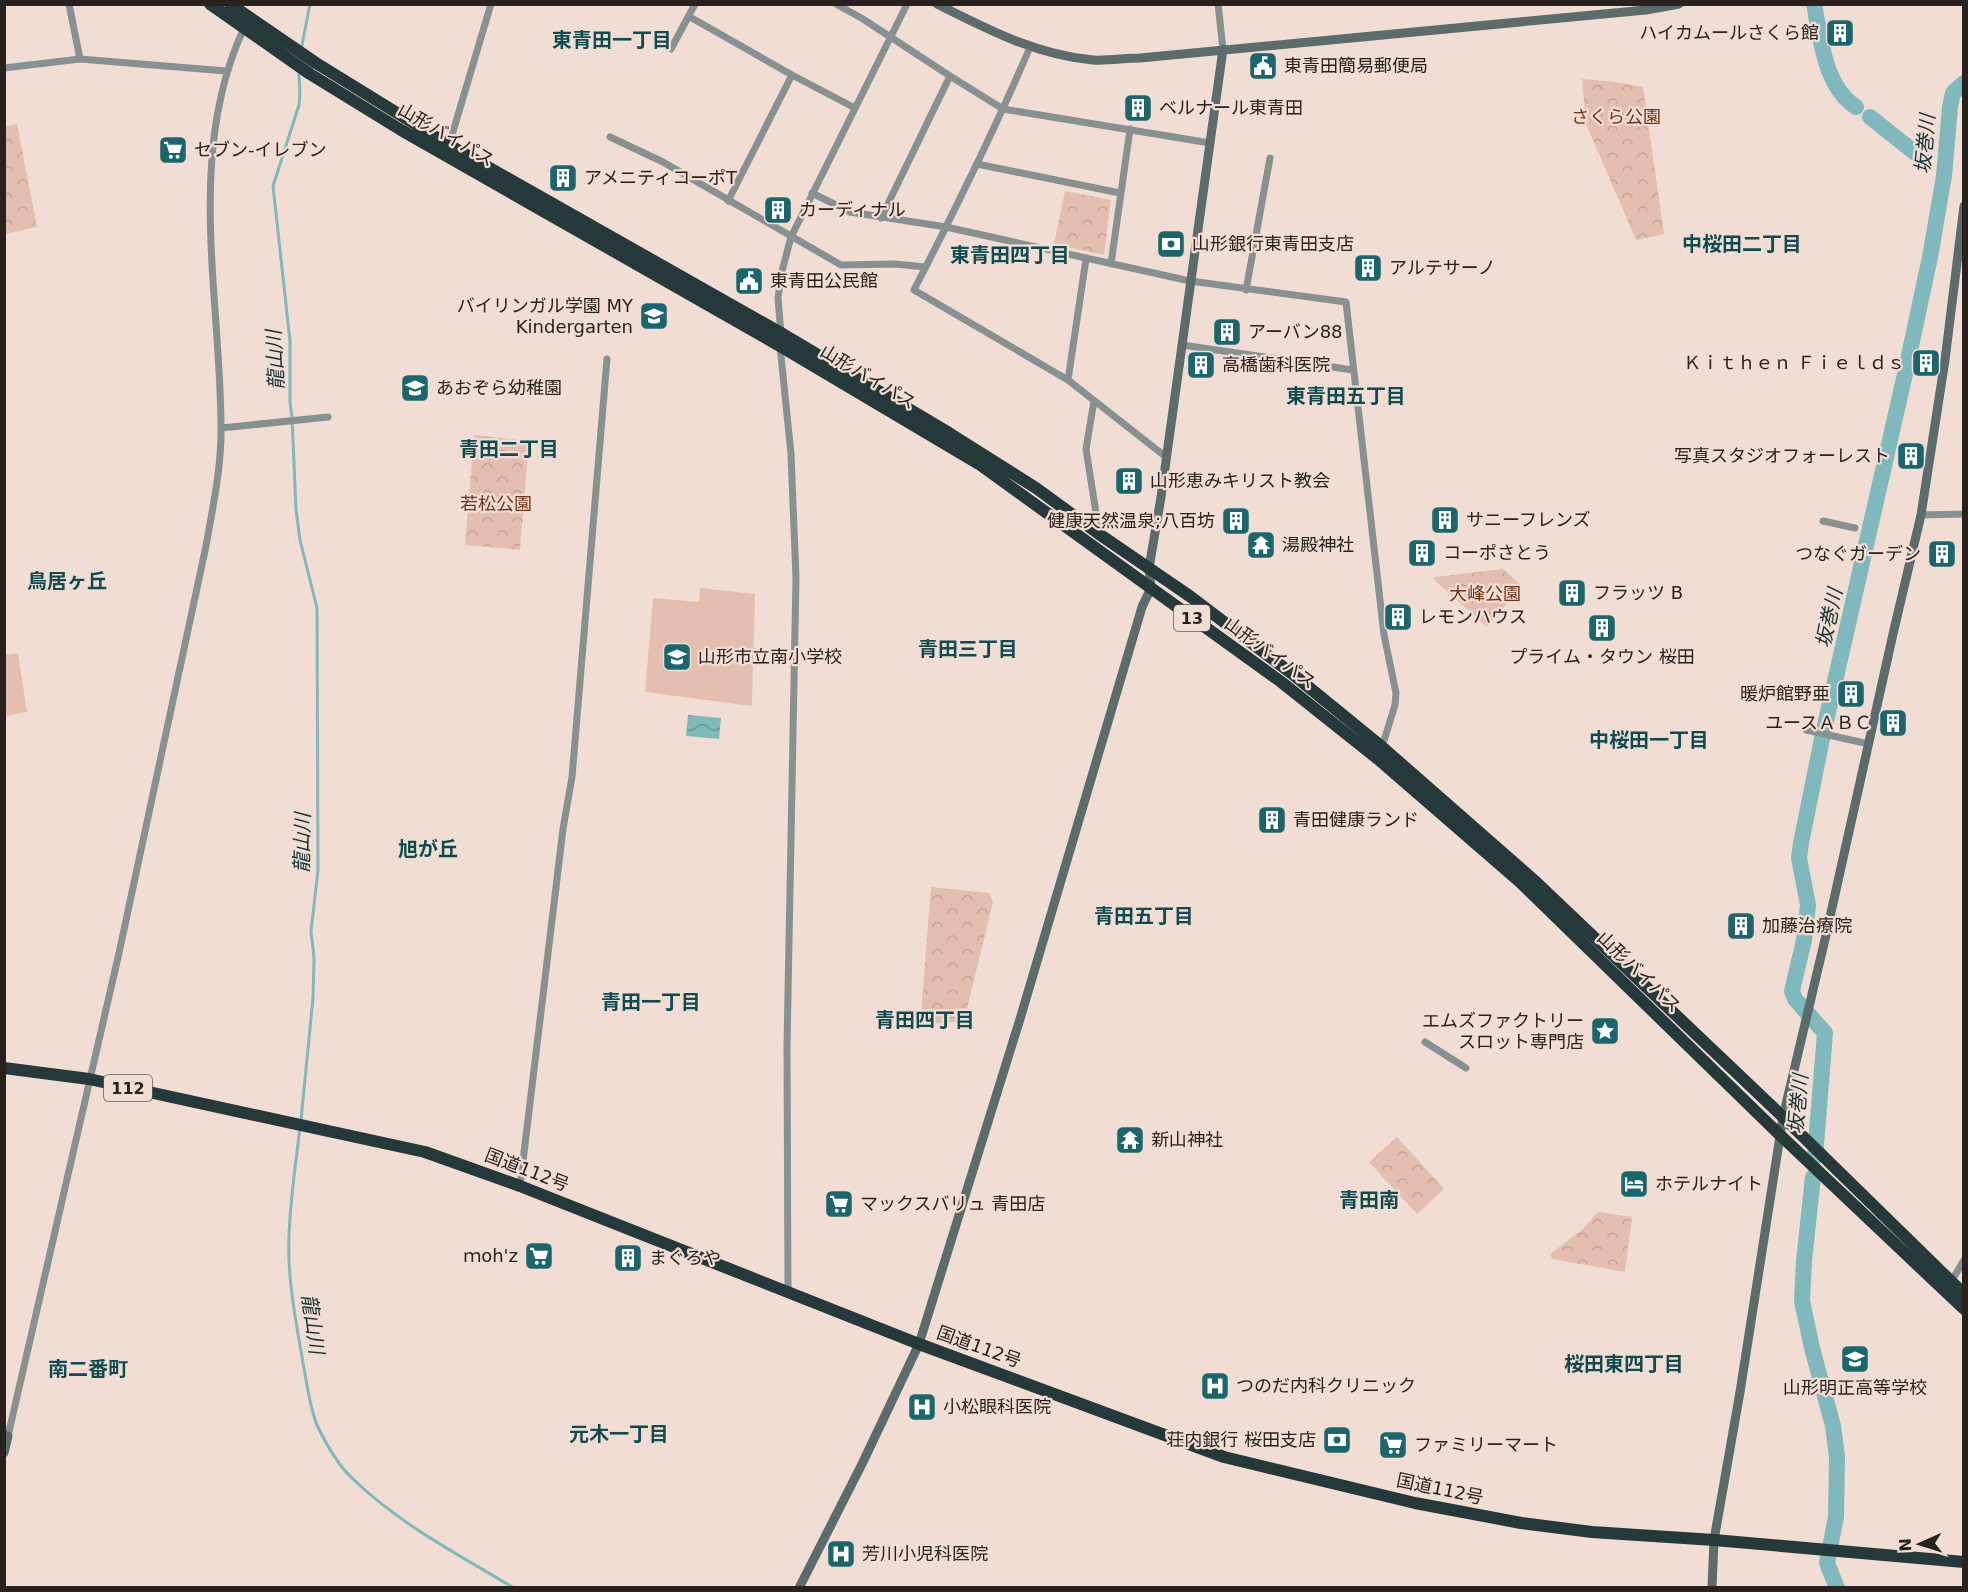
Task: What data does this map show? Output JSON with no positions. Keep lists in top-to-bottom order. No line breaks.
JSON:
{"streets":{"highway":["山形バイパス","13","112","国道112号"]},"districts":["東青田一丁目","中桜田二丁目","東青田四丁目","東青田五丁目","青田二丁目","鳥居ヶ丘","青田三丁目","中桜田一丁目","旭が丘","青田五丁目","青田一丁目","青田四丁目","青田南","桜田東四丁目","南二番町","元木一丁目"],"water":["坂巻川","龍山川"],"parks":["さくら公園","若松公園","大峰公園"],"places":{"building":["ハイカムールさくら館","ベルナール東青田","アメニティコーポT","カーディナル","アルテサーノ","アーバン88","Ｋｉｔｈｅｎ Ｆｉｅｌｄｓ","高橋歯科医院","写真スタジオフォーレスト","山形恵みキリスト教会","サニーフレンズ","健康天然温泉;八百坊","コーポさとう","つなぐガーデン","フラッツ B","レモンハウス","プライム・タウン 桜田","暖炉館野亜","ユースＡＢＣ","青田健康ランド","加藤治療院","まぐろや"],"public building":["東青田簡易郵便局","東青田公民館"],"supermarket":["セブン-イレブン","マックスバリュ 青田店","ｍoh'z","ファミリーマート"],"bank":["山形銀行東青田支店","荘内銀行 桜田支店"],"school or university":["バイリンガル学園 MY Kindergarten","あおぞら幼稚園","山形市立南小学校","山形明正高等学校"],"temple":["湯殿神社","新山神社"],"place":["エムズファクトリー スロット専門店"],"hotel":["ホテルナイト"],"hospital":["つのだ内科クリニック","小松眼科医院","芳川小児科医院"]},"north":"left"}
